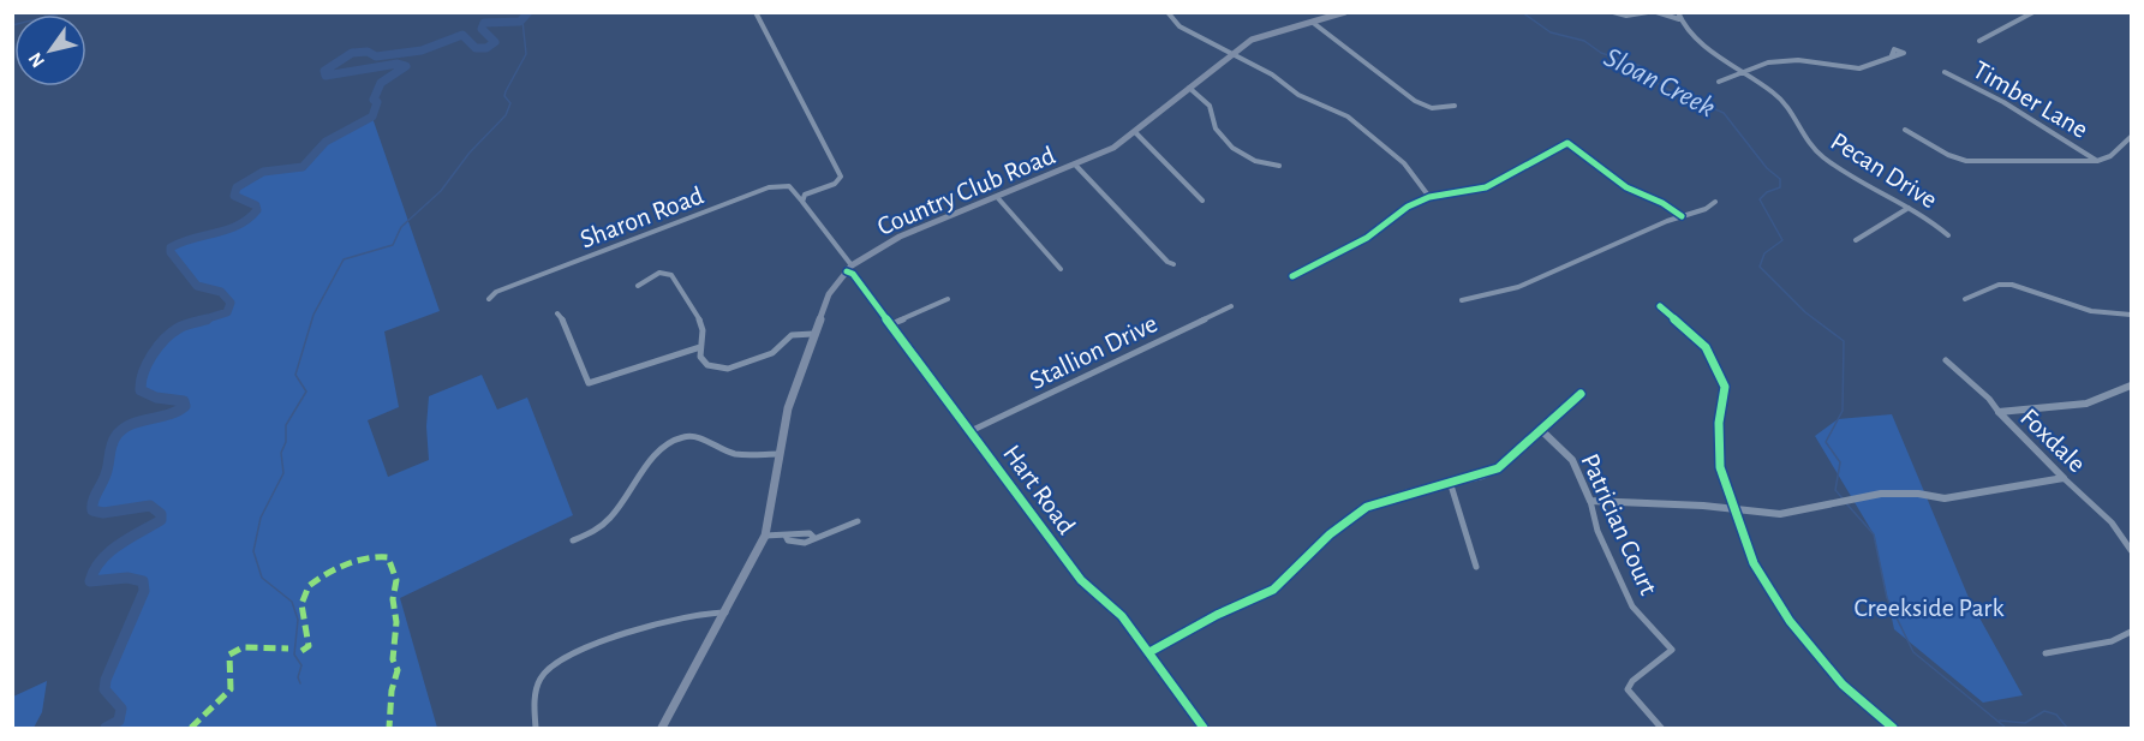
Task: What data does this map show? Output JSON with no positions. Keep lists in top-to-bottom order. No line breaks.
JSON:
{"streets":{"main road":["Country Club Road"],"street":["Timber Lane","Pecan Drive","Sharon Road","Stallion Drive","Foxdale","Hart Road","Patrician Court"]},"crossings":[["Country Club Road","Hart Road"],["Stallion Drive","Hart Road"]],"water":["Sloan Creek"],"parks":["Creekside Park"],"north":"bottom left"}
